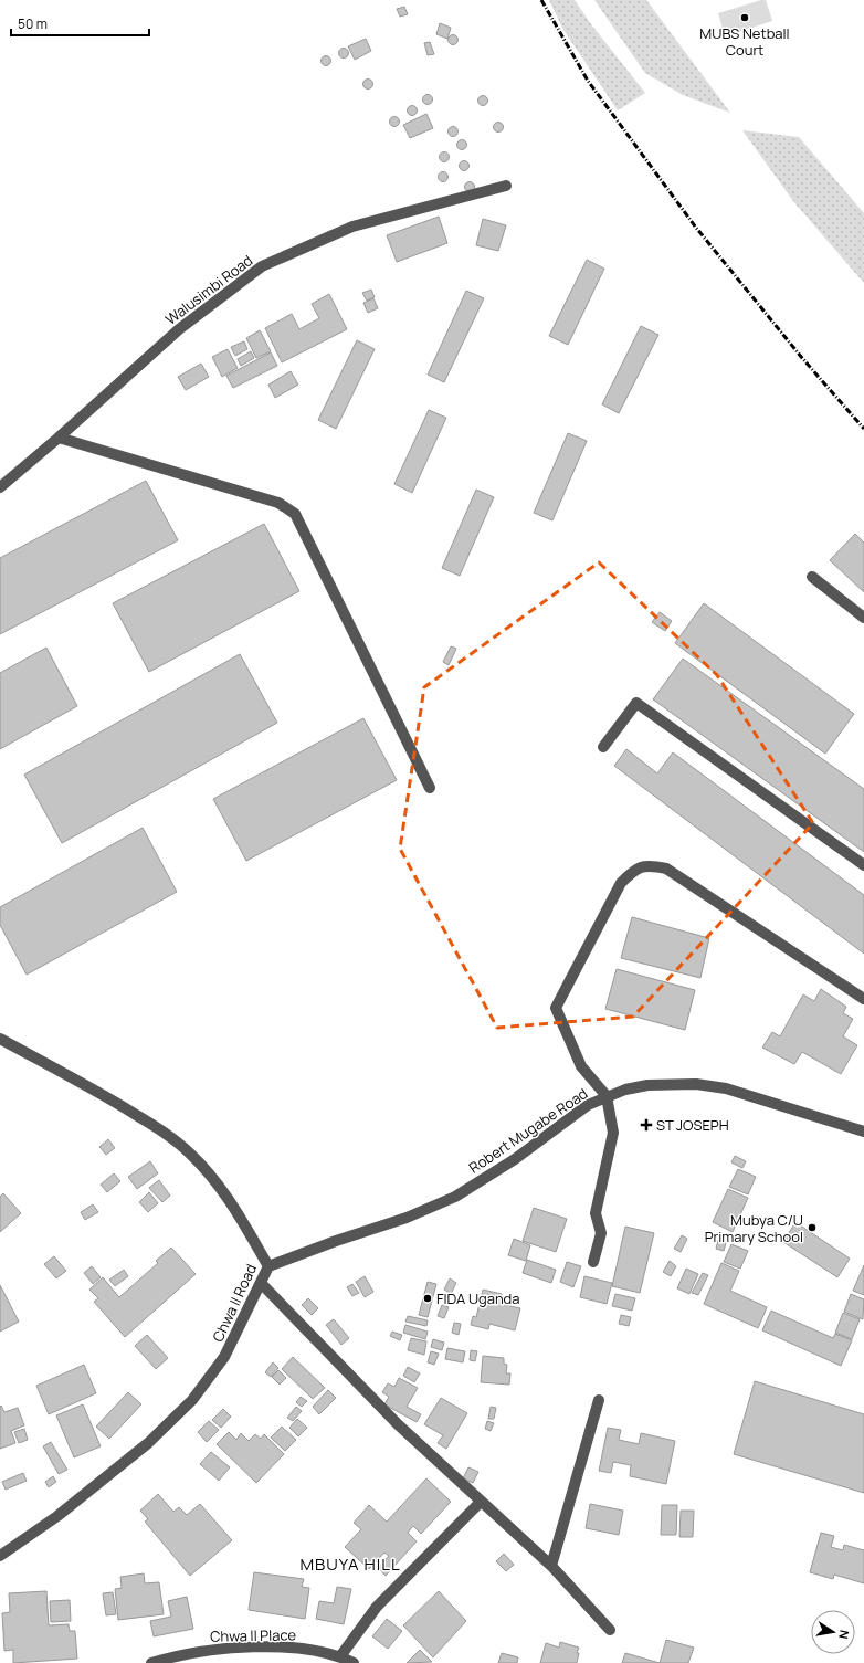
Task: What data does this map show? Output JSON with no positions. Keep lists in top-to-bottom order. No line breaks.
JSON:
{"streets":{"street":["Walusimbi Road","Robert Mugabe Road","Chwa II Road","Chwa II Place"]},"crossings":[["Robert Mugabe Road","Chwa II Road"]],"districts":["MBUYA HILL"],"places":{"other":["MUBS Netball Court","Mubya C/U Primary School","FIDA Uganda"],"health":["ST JOSEPH"]},"scale_bar":"50 m","north":"right"}
